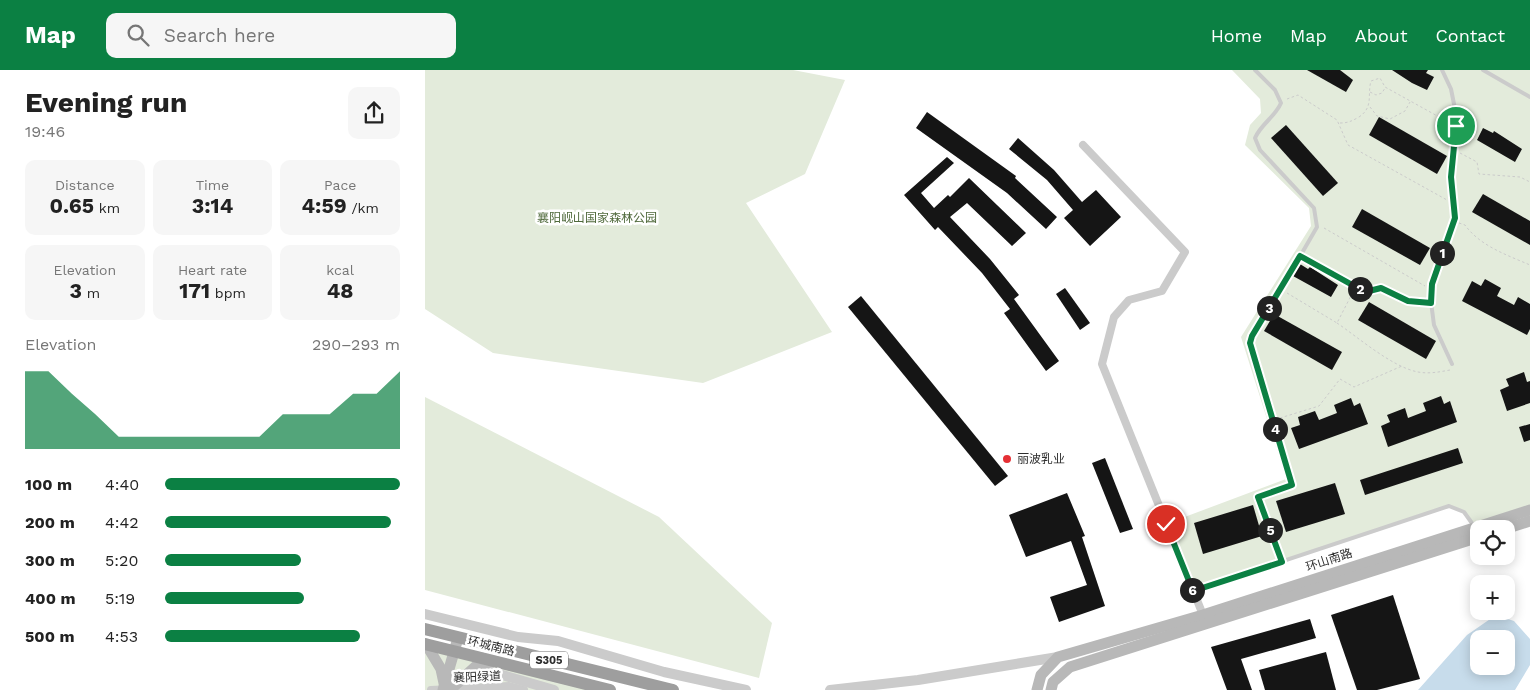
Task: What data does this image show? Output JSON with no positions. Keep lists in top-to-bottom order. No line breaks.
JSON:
{"streets":{"highway":["环城南路","S305"],"main road":["环山南路"],"street":["襄阳绿道"]},"parks":["襄阳岘山国家森林公园"],"places":["丽波乳业"],"page":{"header":"Map","search":"Search here","nav":["Home","Map","About","Contact"],"heading":["Evening run","19:46"],"stats":[["Distance","0.65 km"],["Time","3:14"],["Pace","4:59 /km"],["Elevation","3 m"],["Heart rate","171 bpm"],["kcal","48"]],"pins":["1","2","3","4","5","6"],"chart":["Elevation","290–293 m"],"list":[{"name":"100 m","note":"4:40"},{"name":"200 m","note":"4:42"},{"name":"300 m","note":"5:20"},{"name":"400 m","note":"5:19"},{"name":"500 m","note":"4:53"}],"map_buttons":["+","−"]}}
